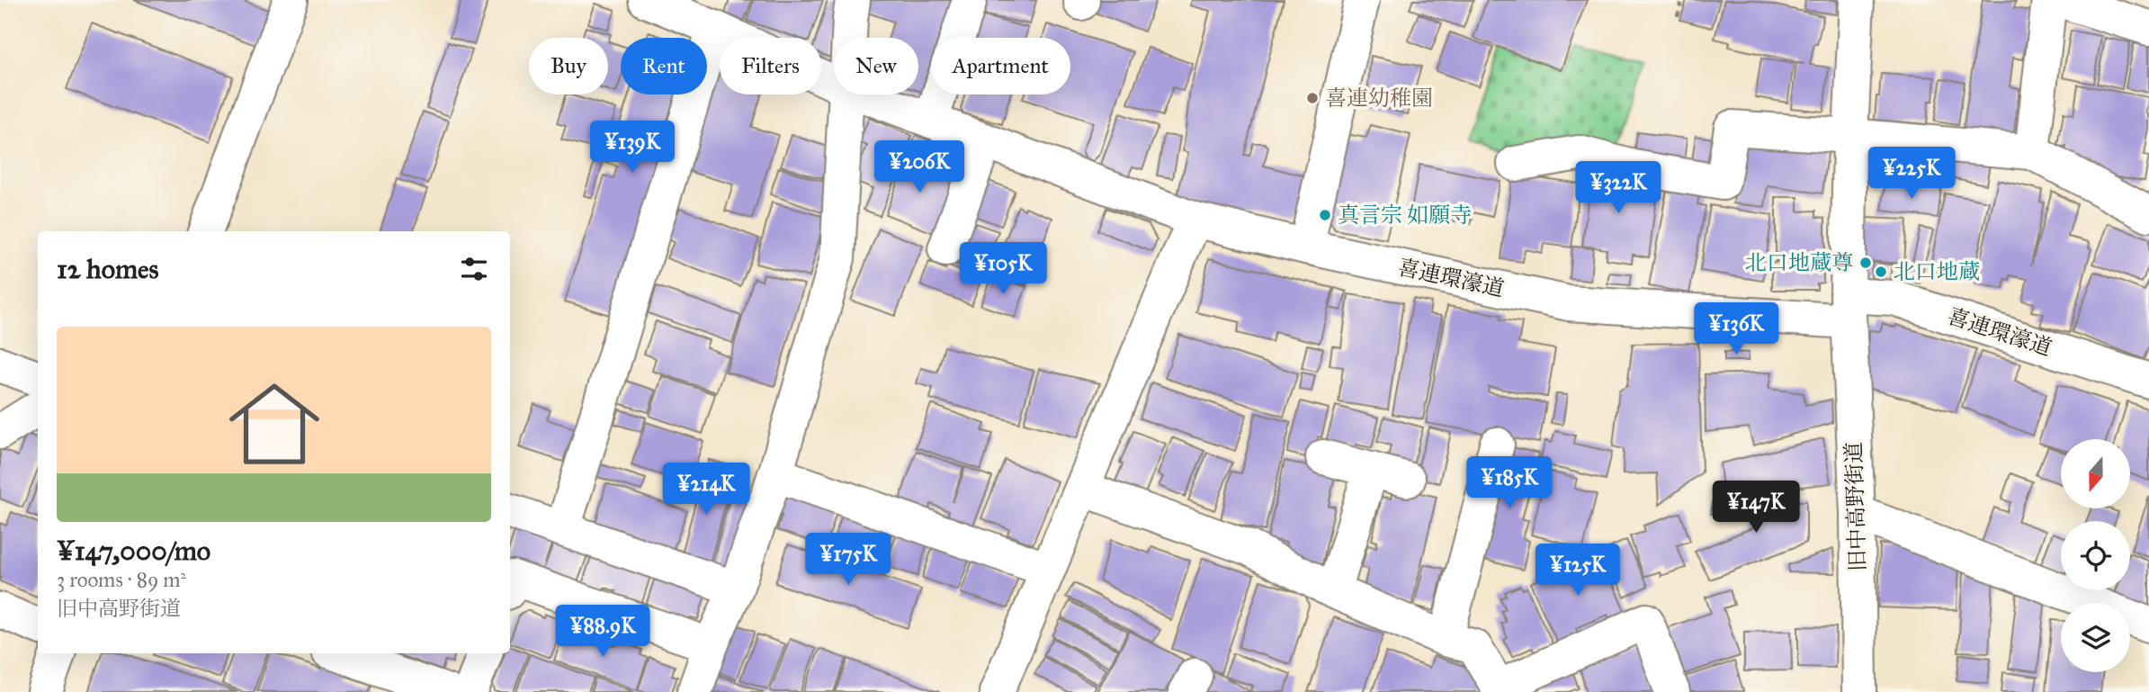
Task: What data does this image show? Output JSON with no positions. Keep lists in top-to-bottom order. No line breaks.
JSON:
{"streets":{"street":["喜連環濠道","旧中高野街道"]},"crossings":[["喜連環濠道","旧中高野街道"]],"places":["喜連幼稚園","真言宗 如願寺","北口地蔵尊","北口地蔵"],"north":"bottom","page":{"chip":["Buy","Rent","Filters","New","Apartment"],"price":["¥139K","¥206K","¥225K","¥322K","¥105K","¥136K","¥185K","¥214K","¥147K","¥175K","¥125K","¥88.9K"],"heading":"12 homes","list":[{"name":"¥147,000/mo","note":"3 rooms · 89 m² · 旧中高野街道"}]}}
